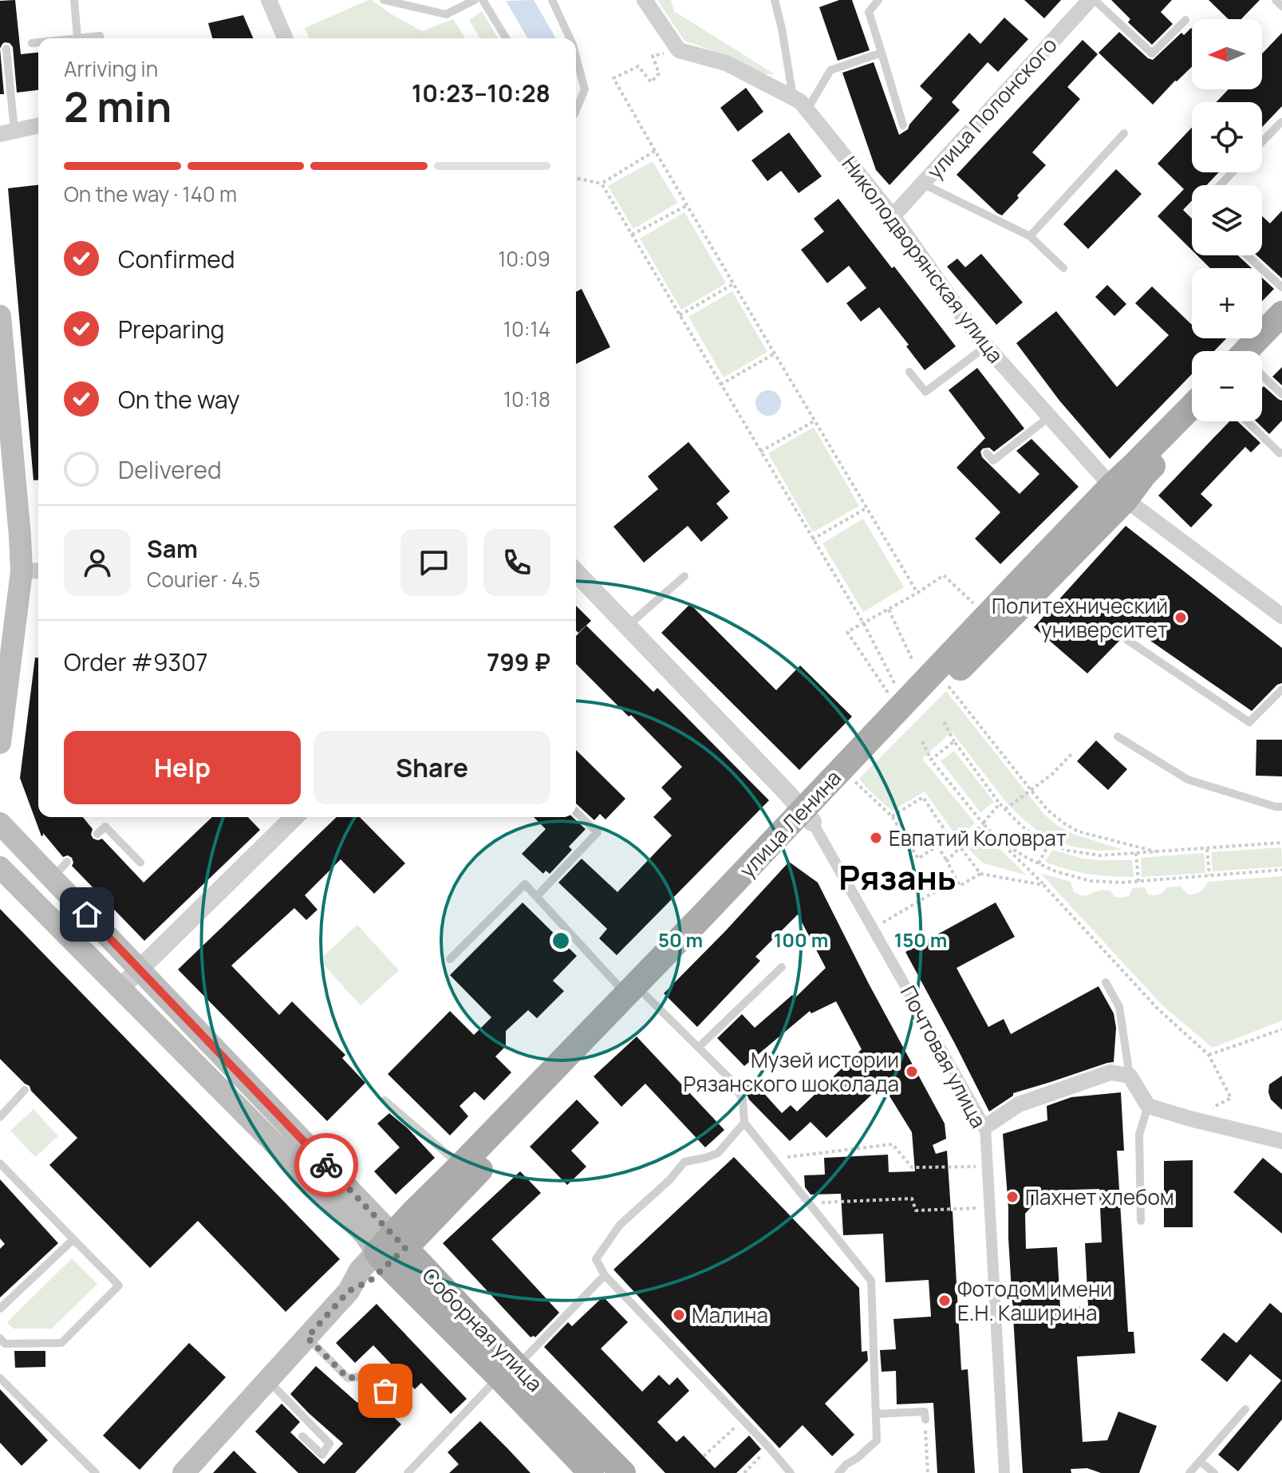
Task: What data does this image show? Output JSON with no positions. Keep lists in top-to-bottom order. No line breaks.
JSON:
{"streets":{"main road":["улица Ленина","Соборная улица"],"street":["улица Полонского","Николодворянская улица","Почтовая улица"]},"crossings":[["улица Полонского","Николодворянская улица"],["Николодворянская улица","улица Ленина"],["улица Ленина","Почтовая улица"],["улица Ленина","Соборная улица"]],"districts":["Рязань"],"places":["Политехнический университет","Евпатий Коловрат","Музей истории Рязанского шоколада","Пахнет хлебом","Фотодом имени Е.Н. Каширина","Малина"],"north":"left","page":{"map_buttons":["+","−"],"heading":["2 min","Arriving in","10:23–10:28"],"panel":["Sam","Courier · 4.5","Order #9307","799 ₽"],"bar":"On the way · 140 m","list":[["Confirmed","10:09"],["Preparing","10:14"],["On the way","10:18"],"Delivered"],"buttons":["Help","Share"]},"rings":["50 m","100 m","150 m"]}
